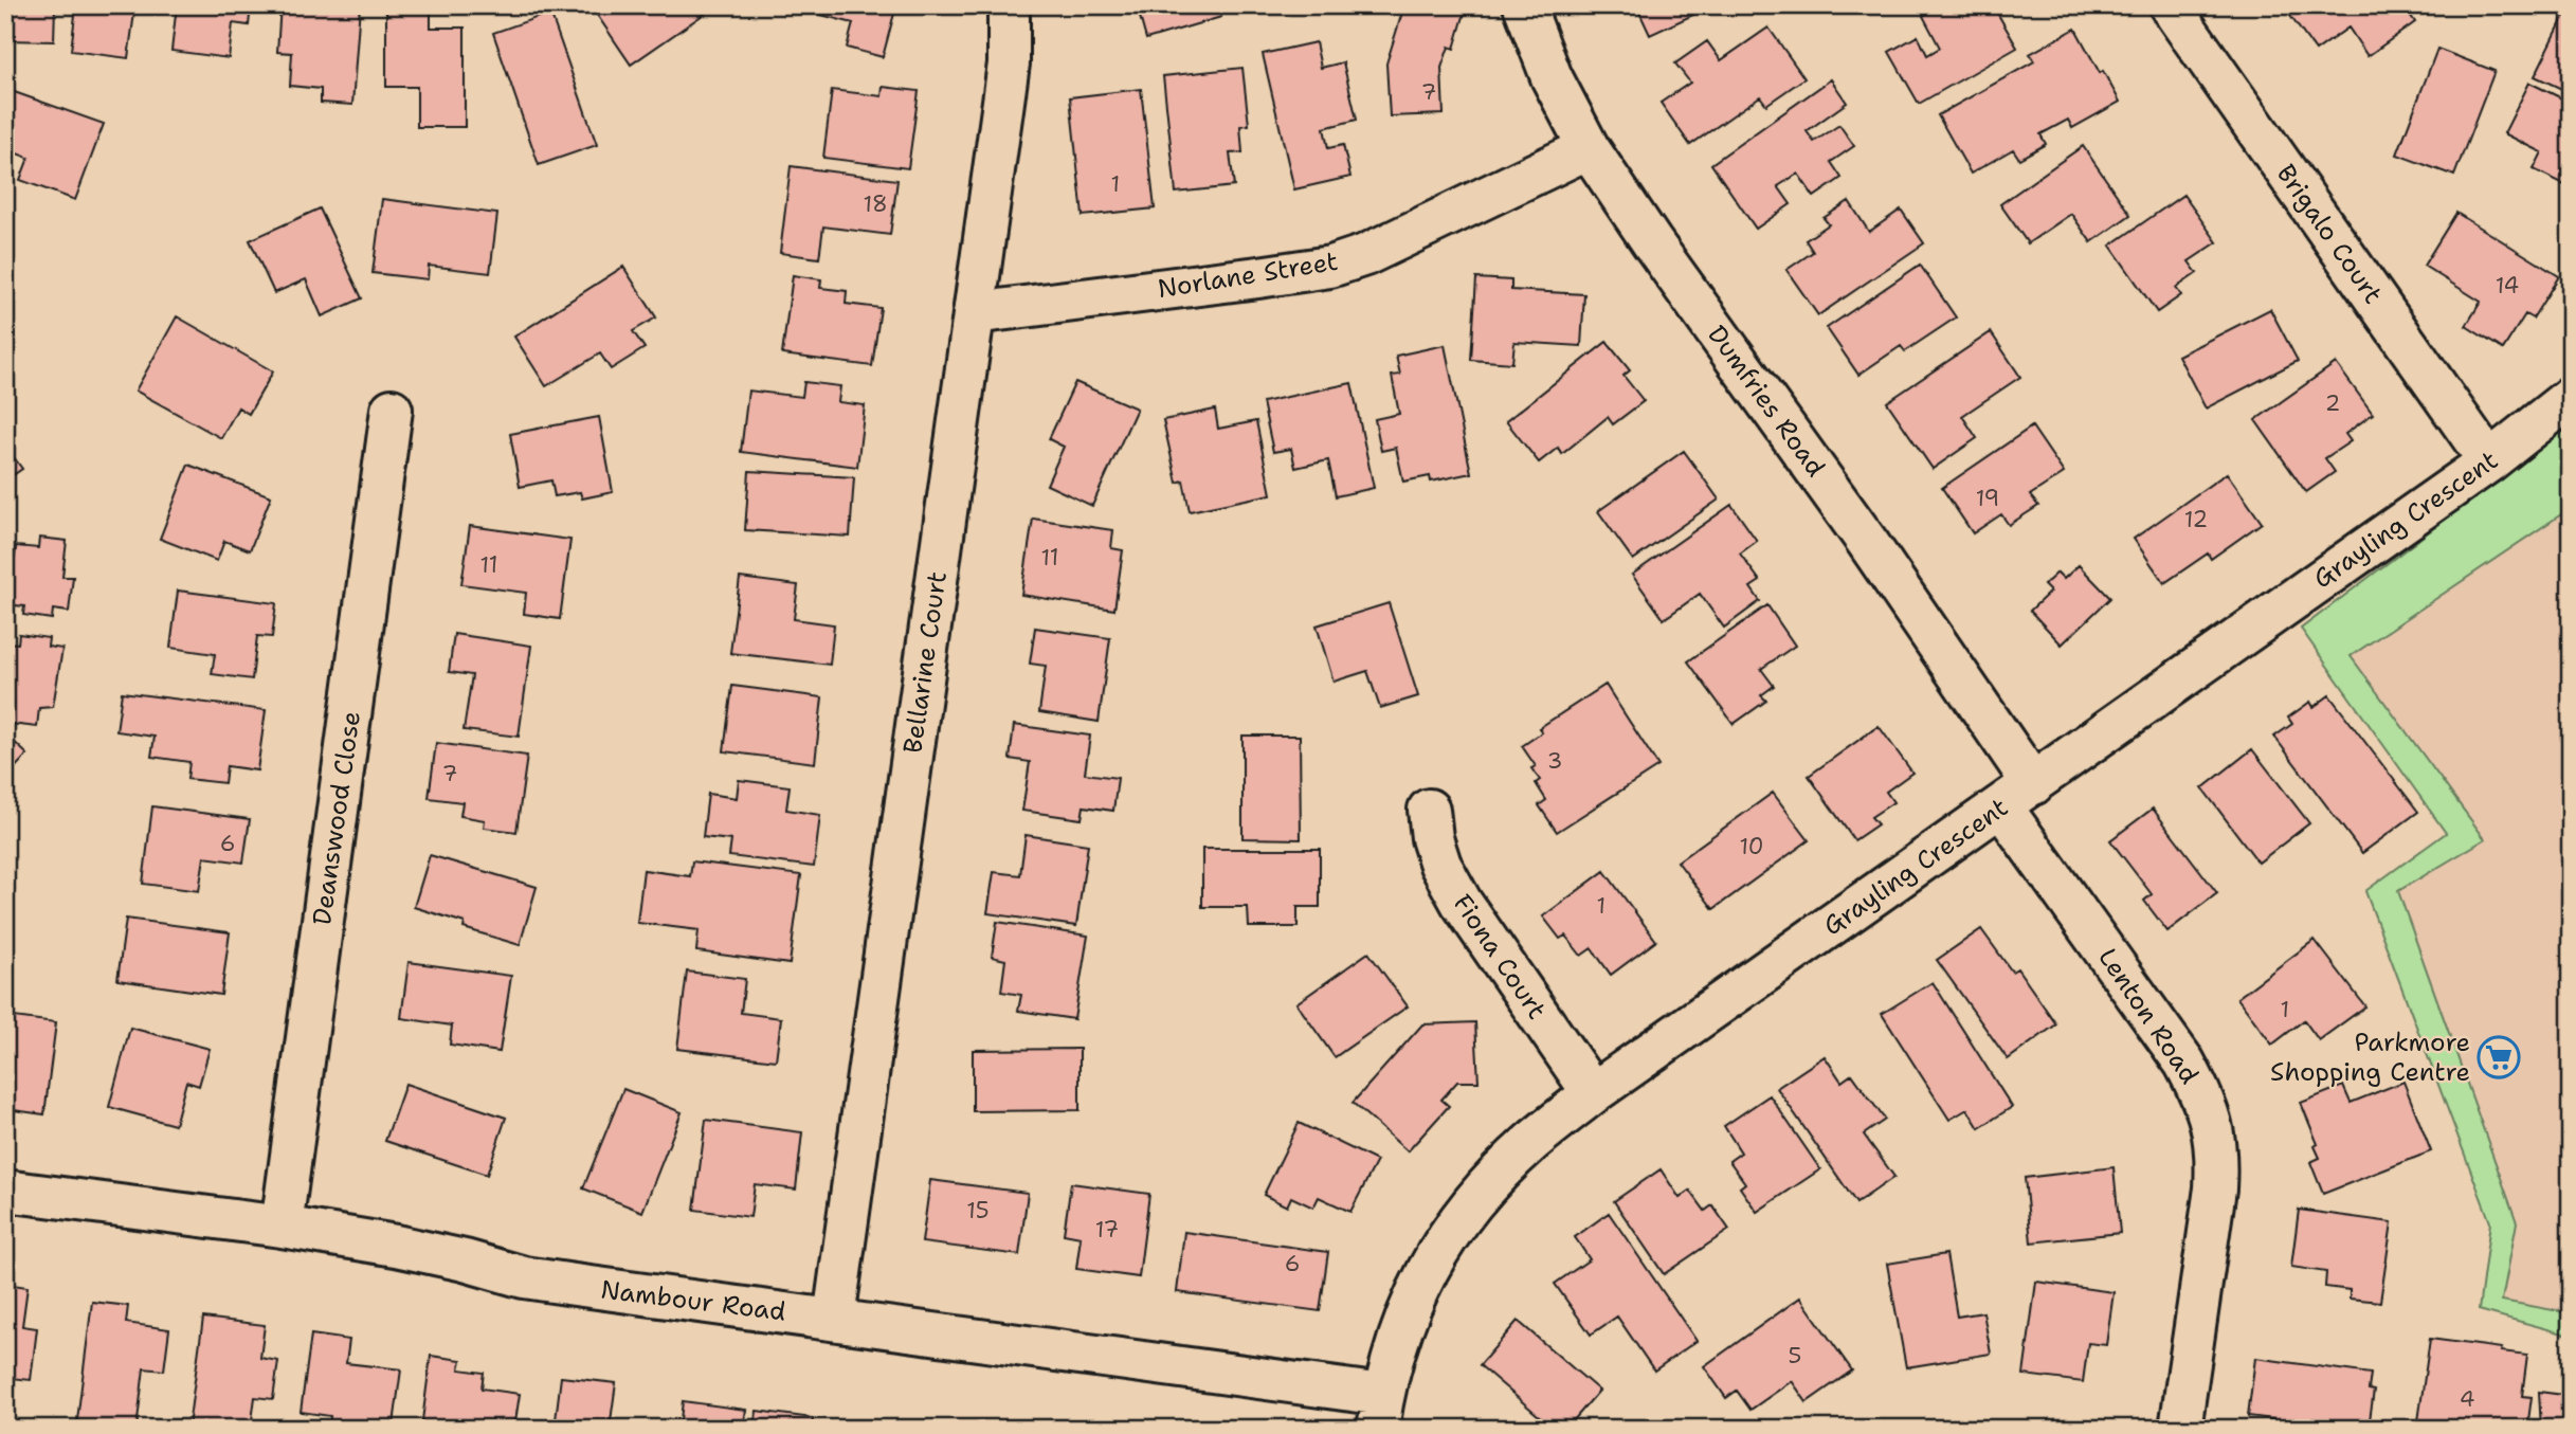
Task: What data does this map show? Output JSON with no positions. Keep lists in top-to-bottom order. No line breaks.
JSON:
{"streets":{"street":["Brigalo Court","Norlane Street","Dumfries Road","Grayling Crescent","Bellarine Court","Deanswood Close","Fiona Court","Lenton Road","Nambour Road"]},"crossings":[["Brigalo Court","Grayling Crescent"],["Norlane Street","Dumfries Road"],["Norlane Street","Bellarine Court"],["Dumfries Road","Grayling Crescent"],["Dumfries Road","Lenton Road"],["Grayling Crescent","Fiona Court"],["Grayling Crescent","Lenton Road"],["Grayling Crescent","Nambour Road"],["Bellarine Court","Nambour Road"],["Deanswood Close","Nambour Road"]],"places":{"supermarket":["Parkmore Shopping Centre"]},"house_numbers":["7","1","18","14","2","19","12","11","11","3","7","6","10","1","1","15","17","6","5","4"]}
